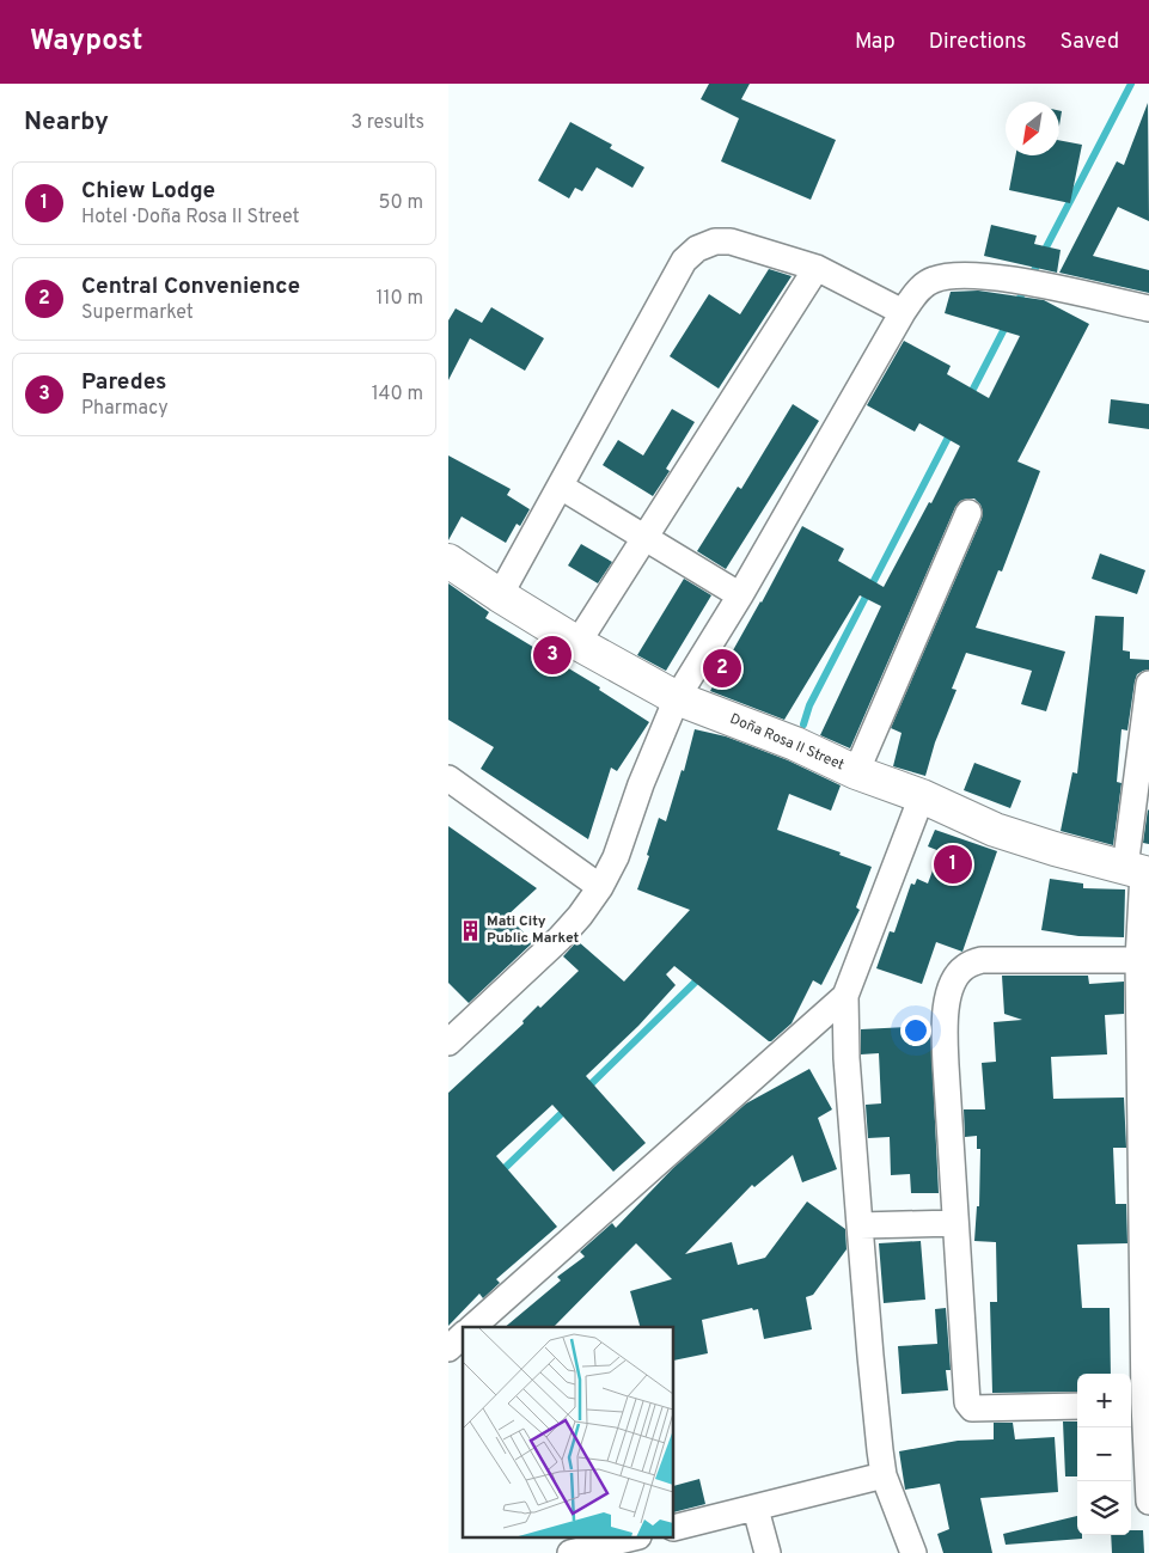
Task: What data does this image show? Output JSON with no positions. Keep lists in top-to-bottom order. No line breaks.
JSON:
{"streets":{"main road":["Doña Rosa II Street"]},"places":{"building":["Mati City Public Market"]},"north":"bottom left","page":{"header":"Waypost","nav":["Map","Directions","Saved"],"heading":["Nearby","3 results"],"list":[{"mark":"1","name":"Chiew Lodge","note":"Hotel · Doña Rosa II Street","value":"50 m"},{"mark":"2","name":"Central Convenience","note":"Supermarket","value":"110 m"},{"mark":"3","name":"Paredes","note":"Pharmacy","value":"140 m"}],"pins":["3","2","1"],"map_buttons":["+","−"]}}
